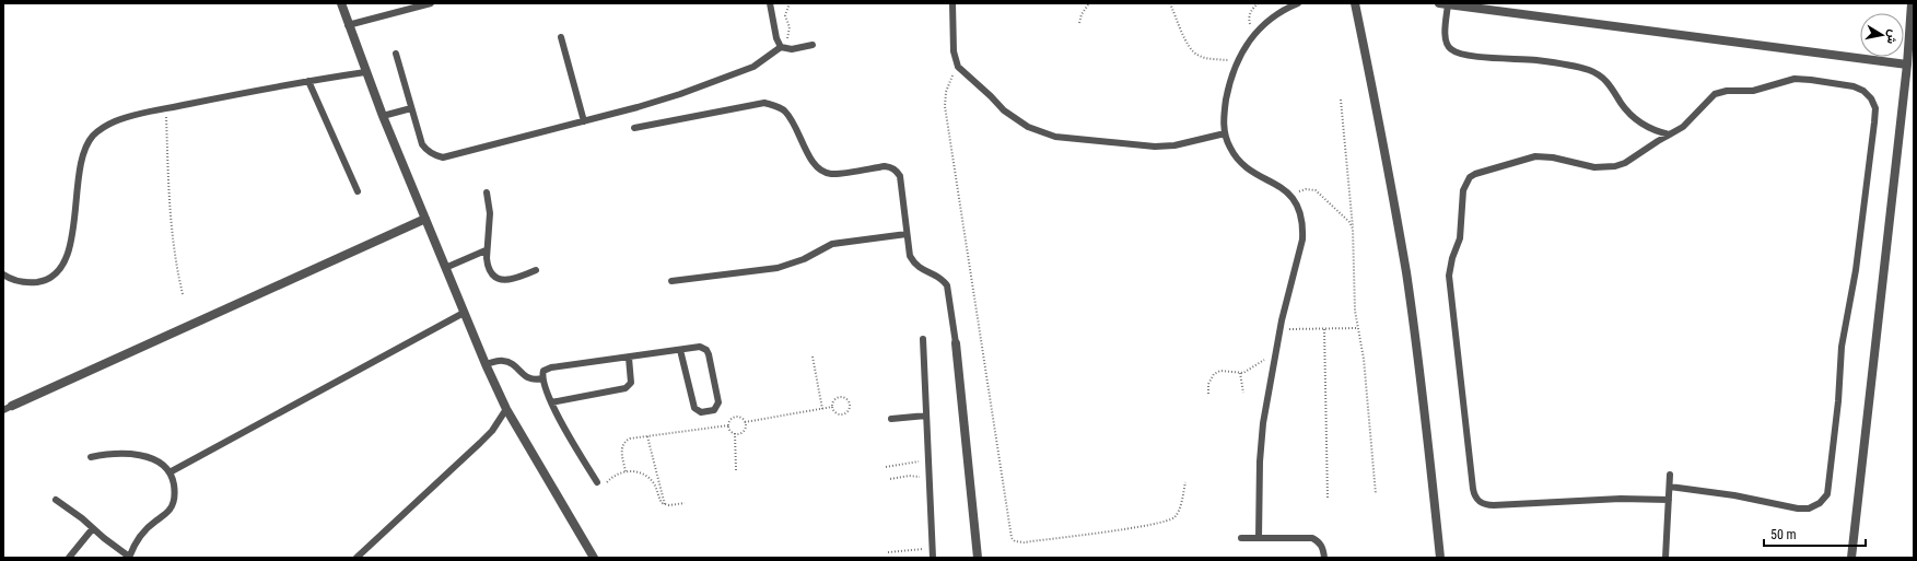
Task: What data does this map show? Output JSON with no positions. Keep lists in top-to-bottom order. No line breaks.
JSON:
{"scale_bar":"50 m","north":"right"}
